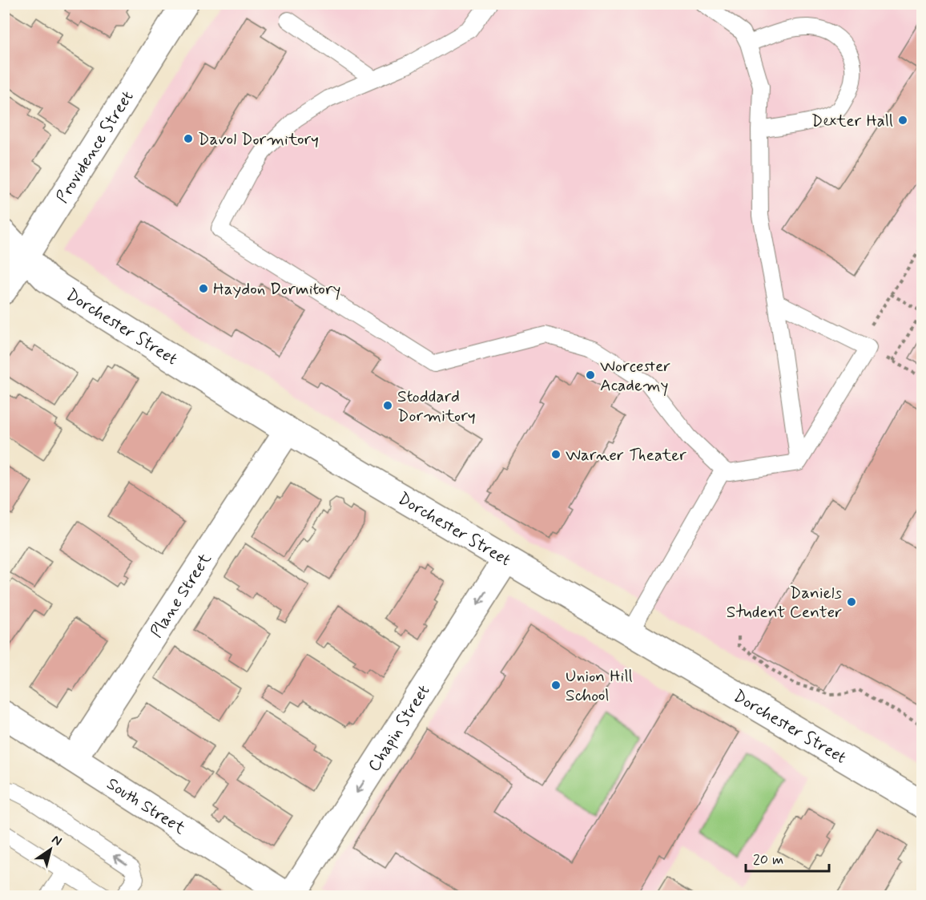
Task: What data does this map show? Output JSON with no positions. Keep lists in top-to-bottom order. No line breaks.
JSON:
{"streets":{"street":["Providence Street","Dorchester Street","Plane Street","Chapin Street","South Street"]},"crossings":[["Providence Street","Dorchester Street"],["Dorchester Street","Plane Street"],["Dorchester Street","Chapin Street"],["Plane Street","South Street"],["Chapin Street","South Street"]],"one_way":["Chapin Street"],"places":["Dexter Hall","Davol Dormitory","Haydon Dormitory","Worcester Academy","Stoddard Dormitory","Warner Theater","Daniels Student Center","Union Hill School"],"scale_bar":"20 m","north":"top right"}
